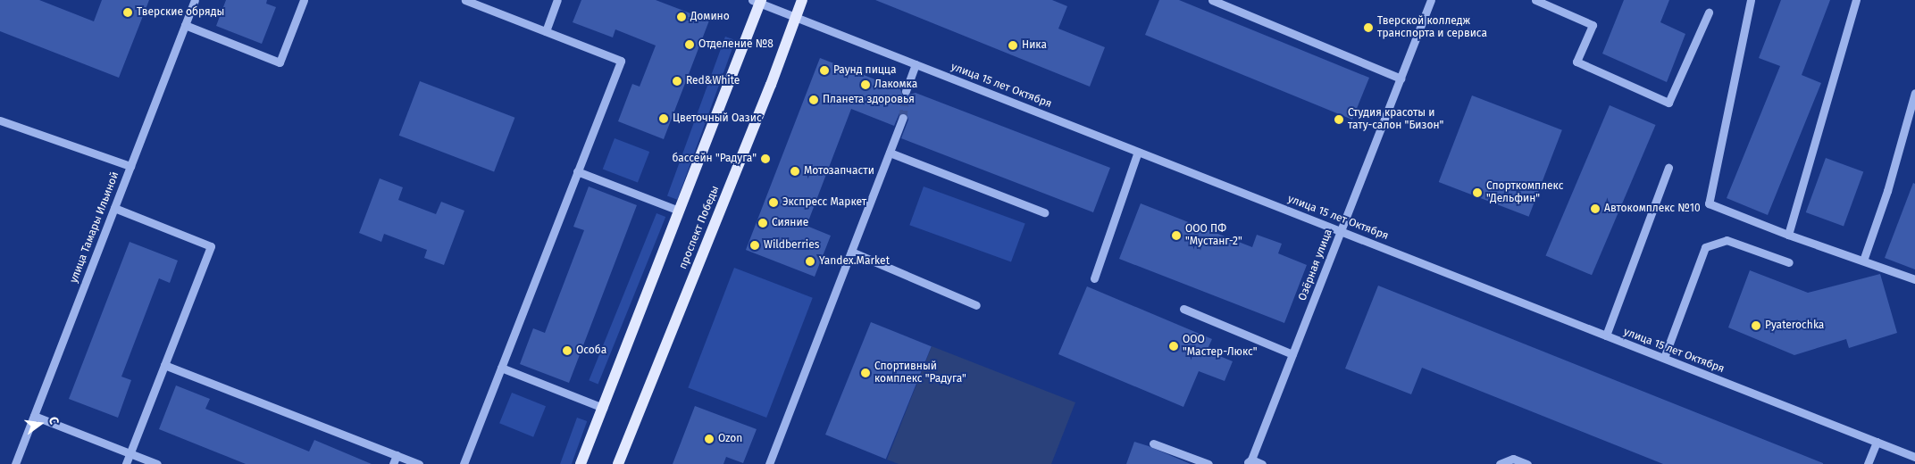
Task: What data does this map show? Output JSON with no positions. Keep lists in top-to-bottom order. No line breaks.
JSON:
{"streets":{"main road":["проспект Победы"],"street":["улица 15 лет Октября","улица Тамары Ильиной","Озёрная улица"]},"crossings":[["улица 15 лет Октября","проспект Победы"],["улица 15 лет Октября","Озёрная улица"]],"places":["Тверские обряды","Домино","Тверской колледж транспорта и сервиса","Отделение №8","Ника","Раунд пицца","Red&White","Лакомка","Планета здоровья","Цветочный Оазис","Студия красоты и тату-салон \"Бизон\"","бассейн \"Радуга\"","Мотозапчасти","Спорткомплекс \"Дельфин\"","Экспресс Маркет","Автокомплекс №10","Сияние","ООО ПФ \"Мустанг-2\"","Wildberries","Yandex.Market","Pyaterochka","ООО \"Мастер-Люкс\"","Особа","Спортивный комплекс \"Радуга\"","Ozon"],"north":"right"}
